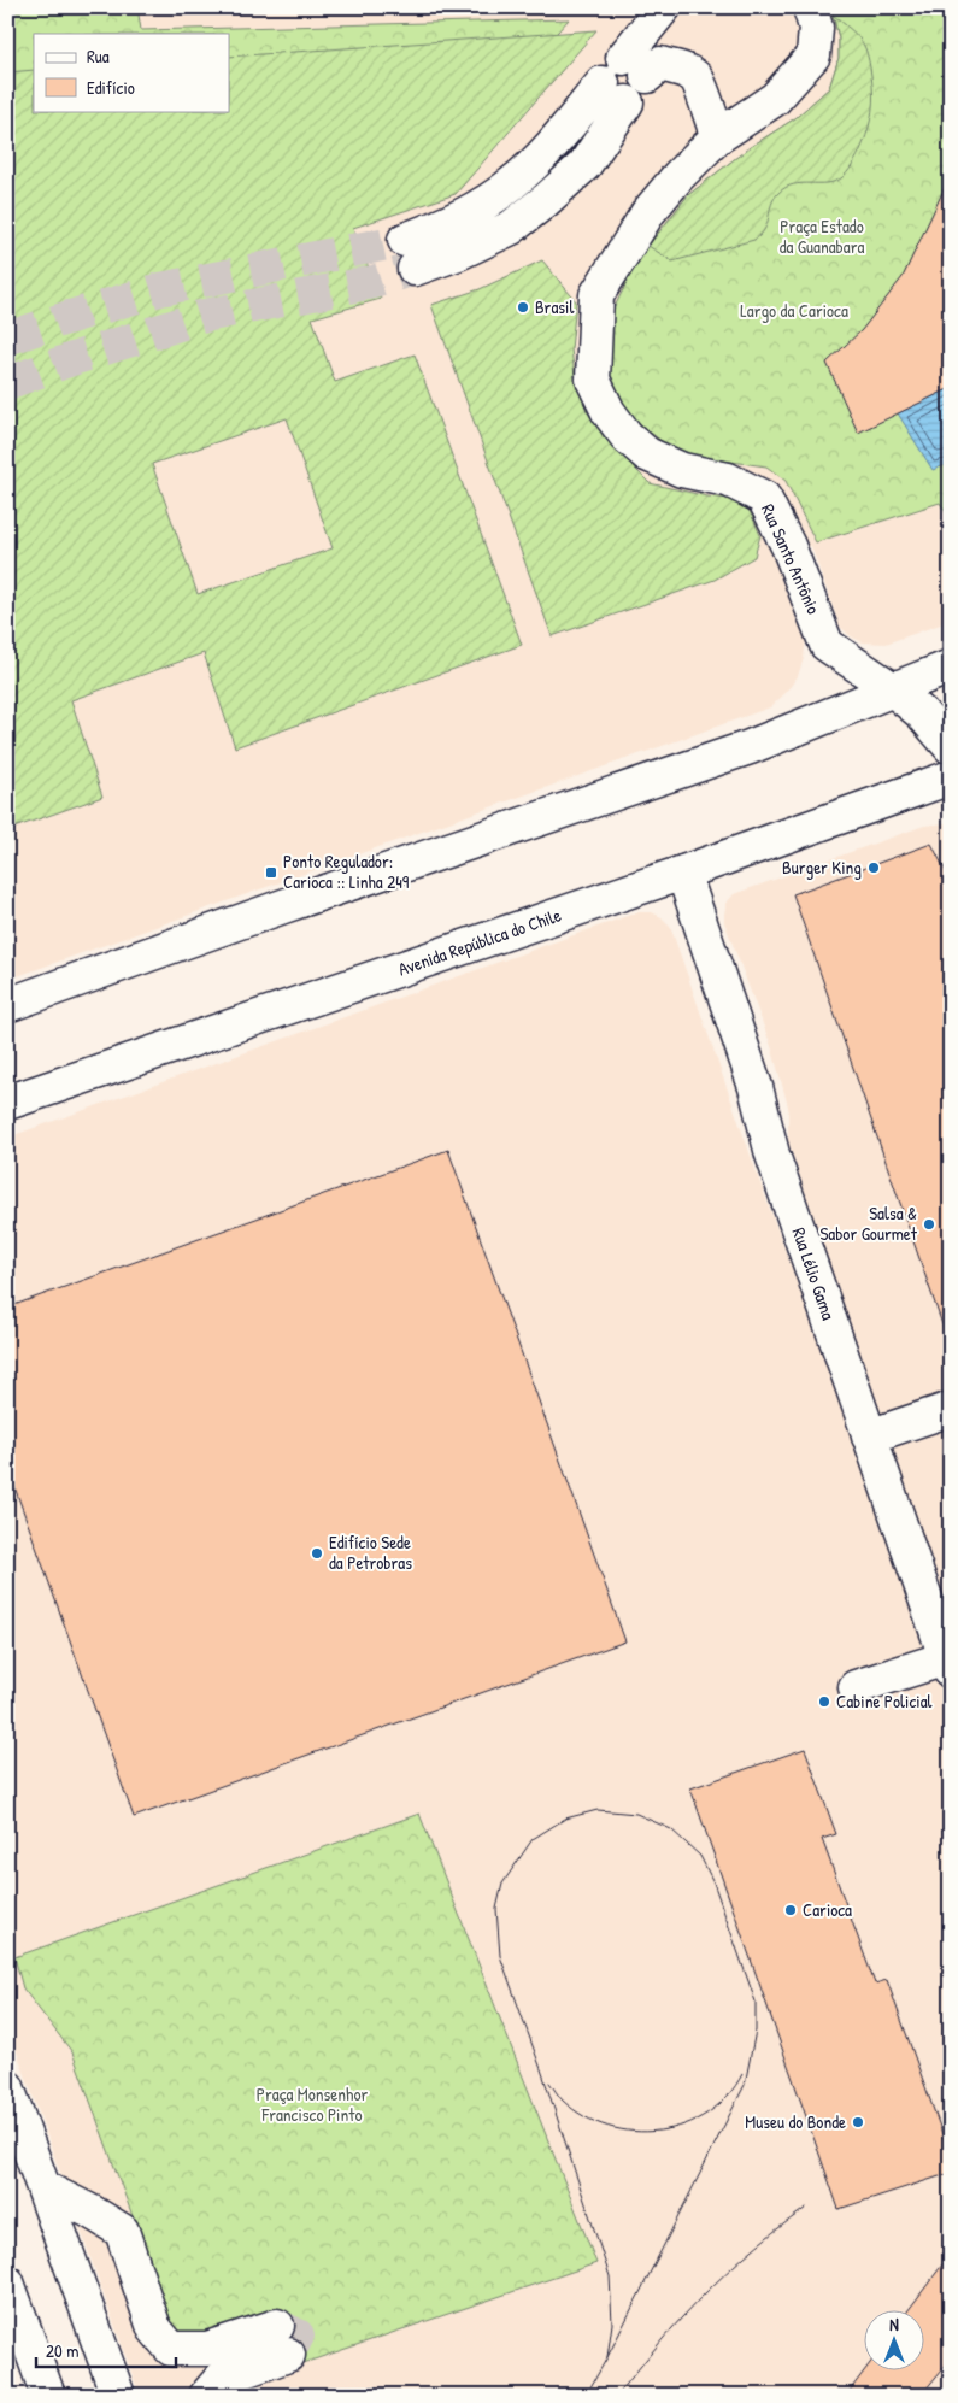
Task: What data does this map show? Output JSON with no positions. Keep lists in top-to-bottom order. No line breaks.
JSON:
{"streets":{"main road":["Rua Santo Antônio","Avenida República do Chile","Rua Lélio Gama"]},"crossings":[["Avenida República do Chile","Rua Lélio Gama"]],"parks":["Praça Estado da Guanabara","Largo da Carioca","Praça Monsenhor Francisco Pinto"],"places":{"other":["Brasil","Burger King","Salsa & Sabor Gourmet","Edifício Sede da Petrobras","Cabine Policial","Carioca","Museu do Bonde"],"transit":["Ponto Regulador: Carioca :: Linha 249"]},"legend":["Rua","Edifício"],"scale_bar":"20 m","north":"top"}
